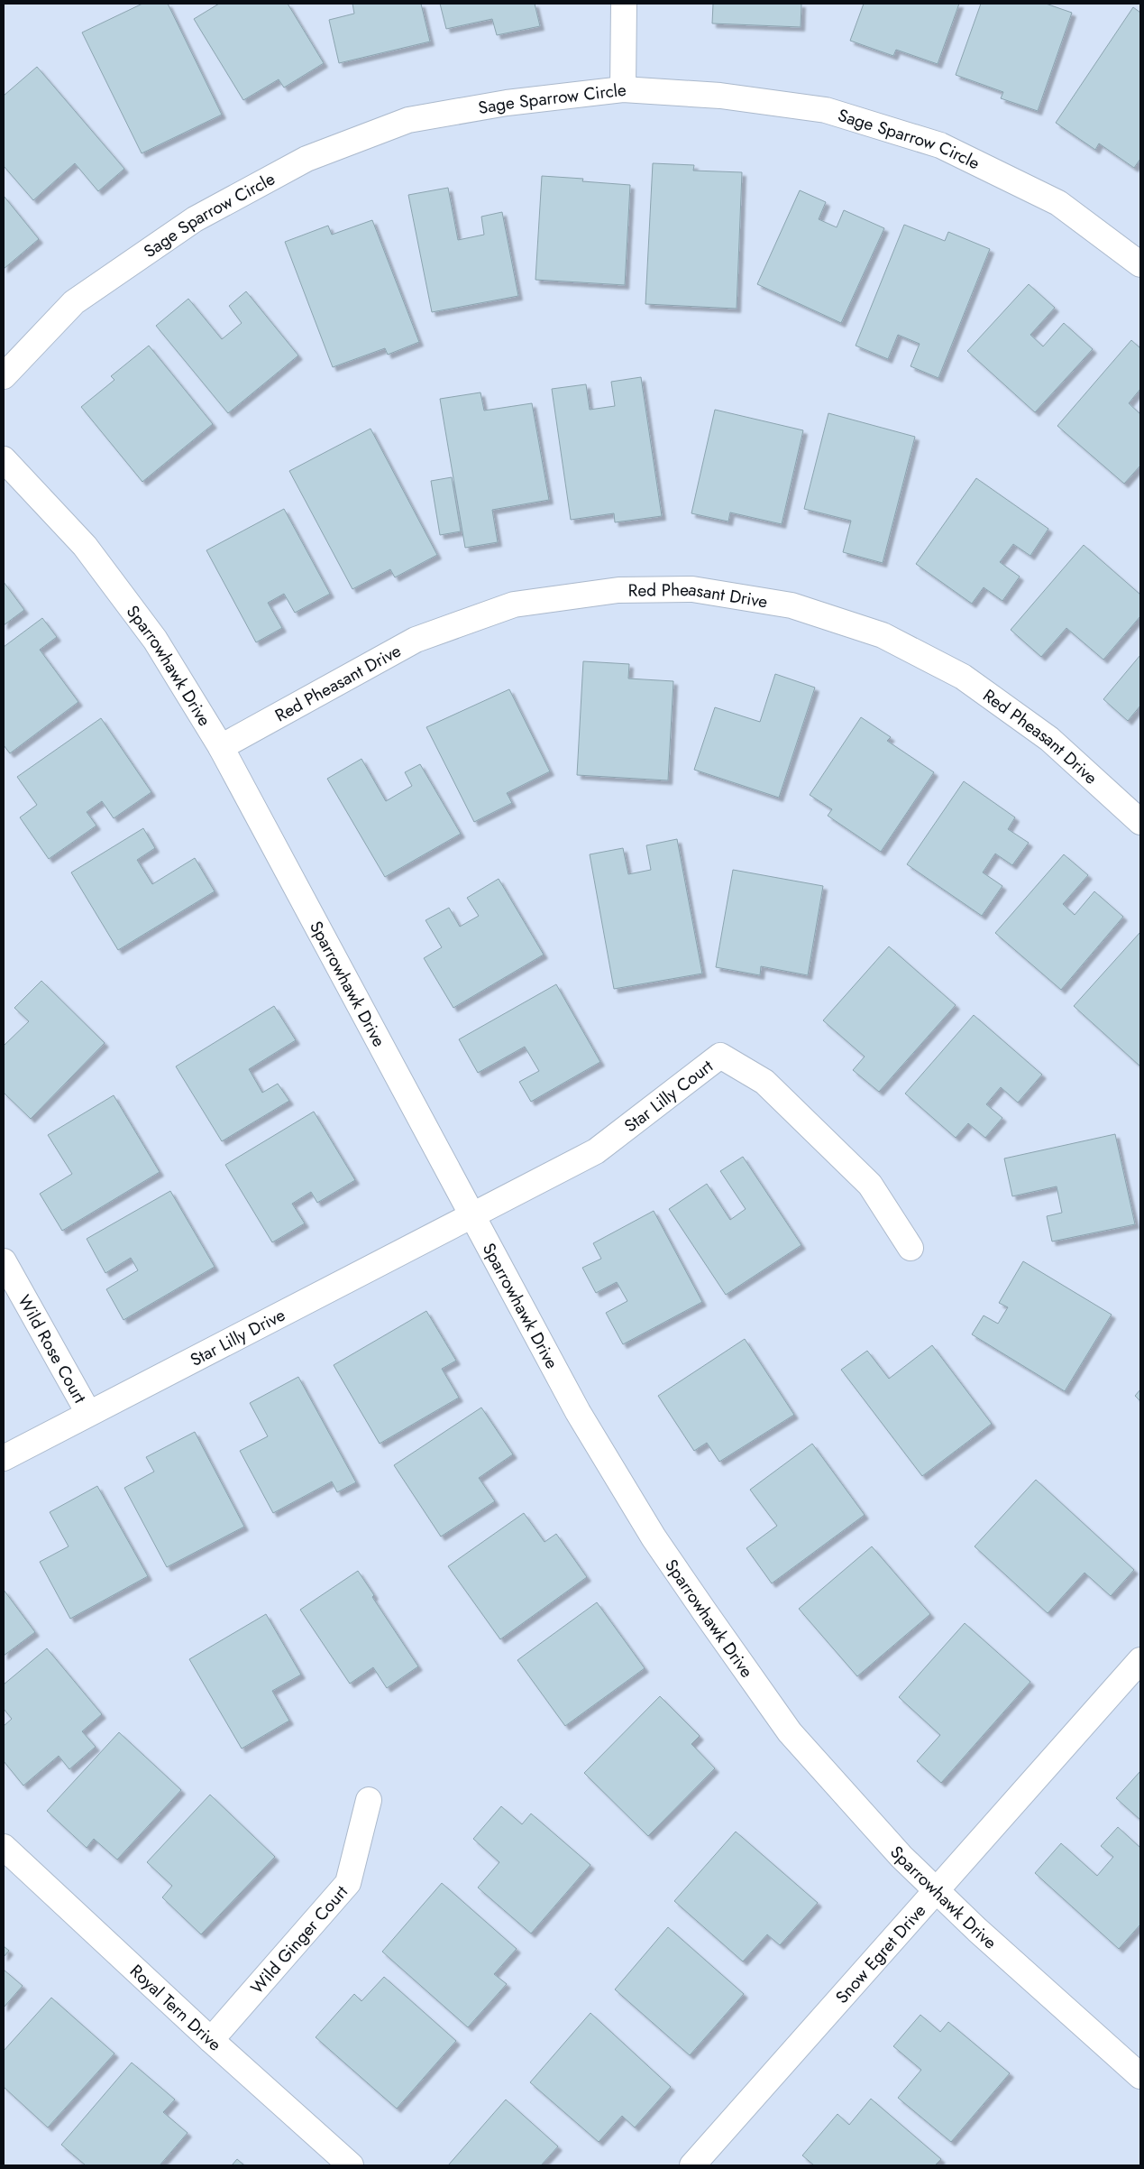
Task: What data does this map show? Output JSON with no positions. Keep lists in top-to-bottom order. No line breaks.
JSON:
{"streets":{"street":["Sage Sparrow Circle","Red Pheasant Drive","Sparrowhawk Drive","Star Lilly Court","Star Lilly Drive","Wild Rose Court","Wild Ginger Court","Snow Egret Drive","Royal Tern Drive"]},"crossings":[["Red Pheasant Drive","Sparrowhawk Drive"],["Sparrowhawk Drive","Star Lilly Court"],["Sparrowhawk Drive","Star Lilly Drive"],["Sparrowhawk Drive","Snow Egret Drive"],["Star Lilly Court","Star Lilly Drive"],["Star Lilly Drive","Wild Rose Court"],["Wild Ginger Court","Royal Tern Drive"]]}
